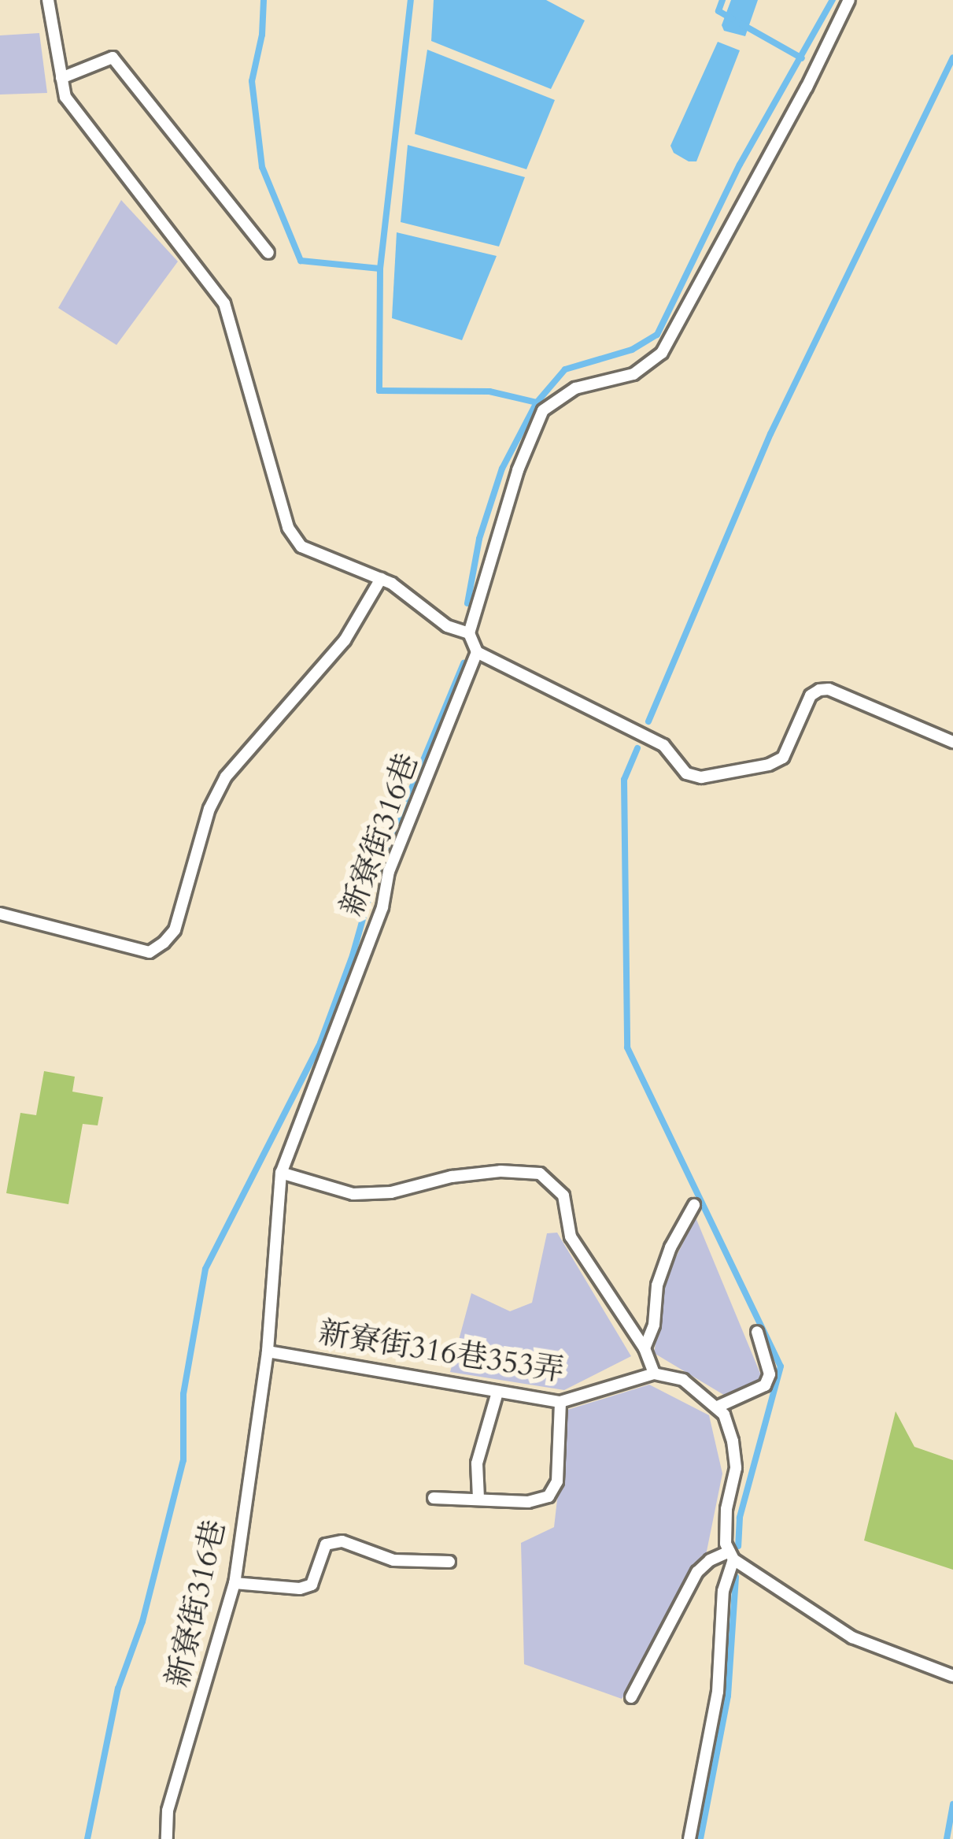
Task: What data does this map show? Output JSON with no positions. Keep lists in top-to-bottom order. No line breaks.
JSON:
{"streets":{"lane":["新寮街316巷","新寮街316巷353弄"]},"crossings":[["新寮街316巷","新寮街316巷353弄"]]}
